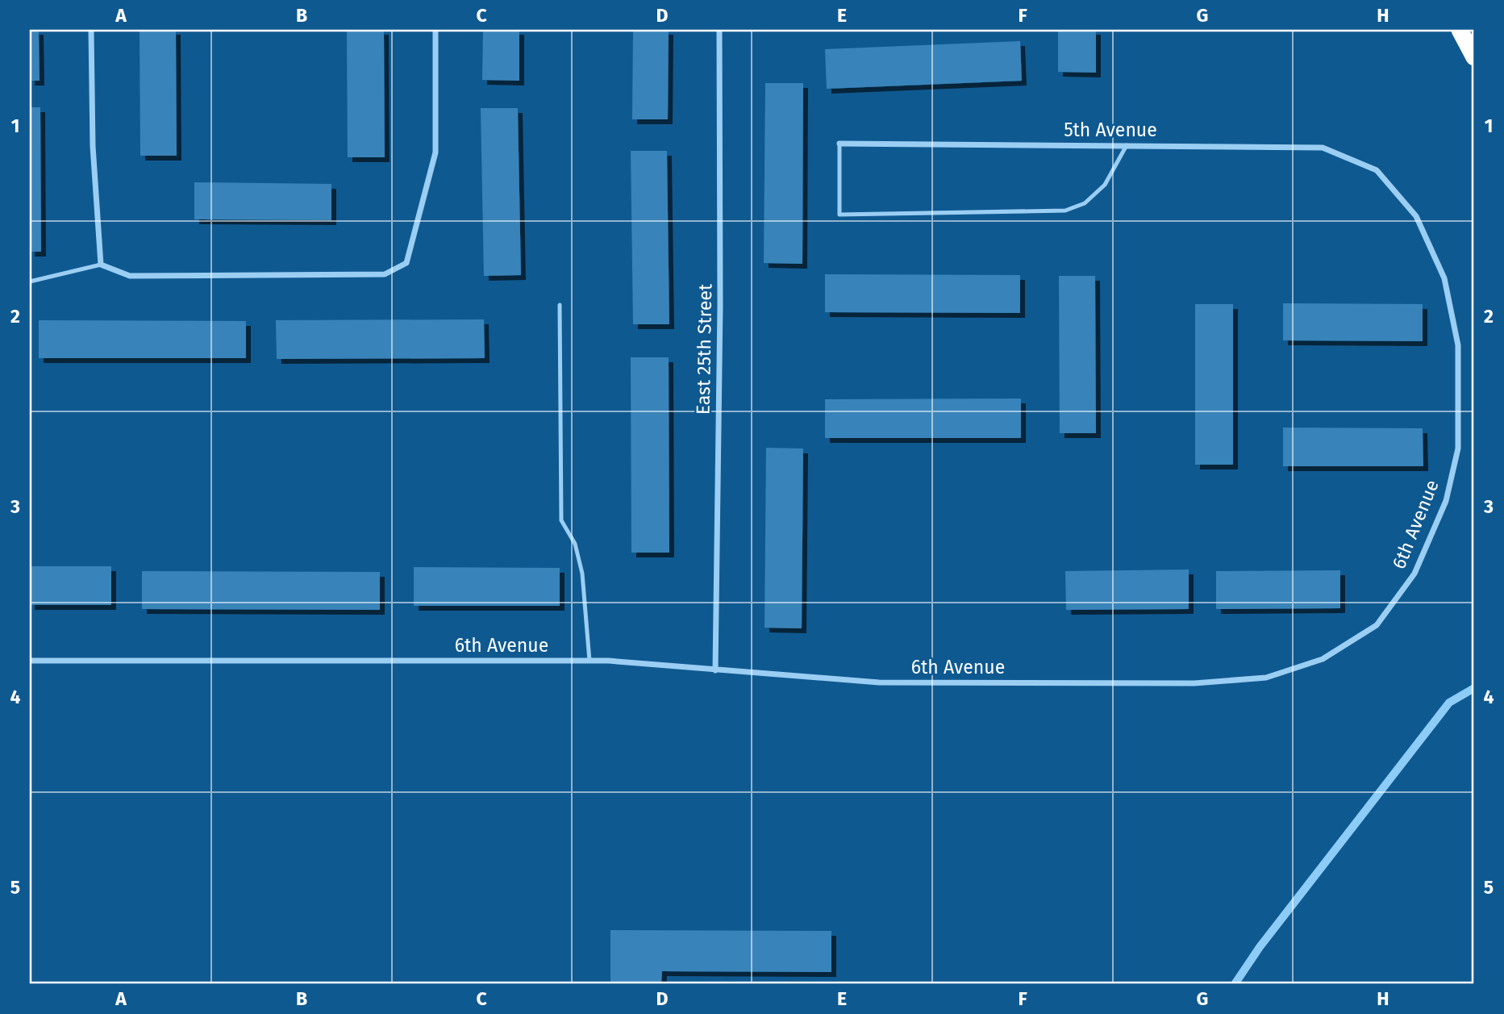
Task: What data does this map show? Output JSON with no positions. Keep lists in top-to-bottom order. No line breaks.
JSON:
{"streets":{"street":["5th Avenue","East 25th Street","6th Avenue"]},"crossings":[["5th Avenue","6th Avenue"],["East 25th Street","6th Avenue"]],"grid":{"columns":["A","B","C","D","E","F","G","H"],"rows":["1","2","3","4","5"]}}
